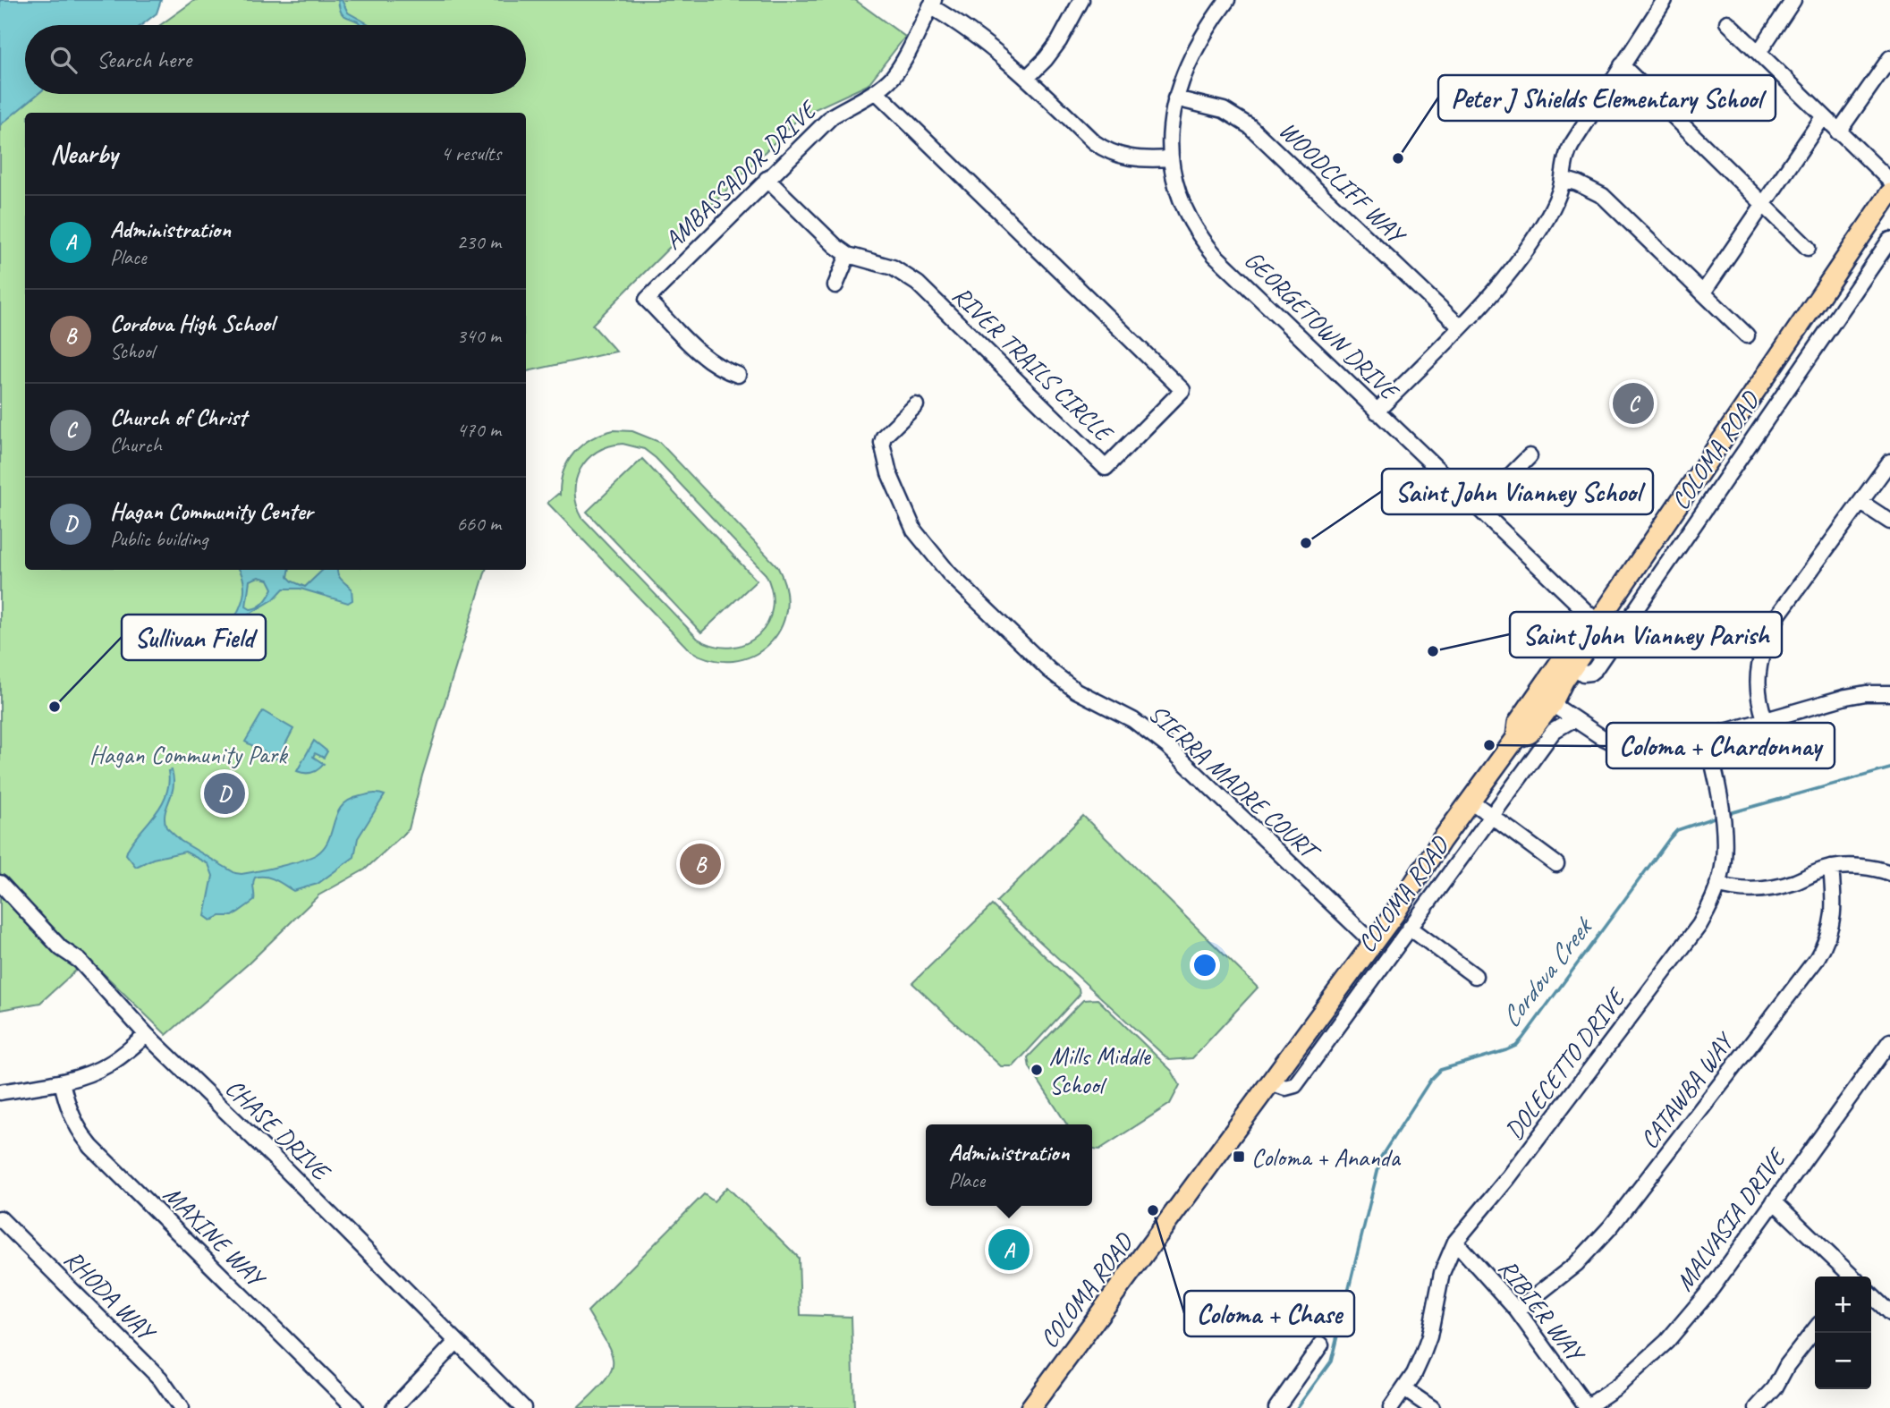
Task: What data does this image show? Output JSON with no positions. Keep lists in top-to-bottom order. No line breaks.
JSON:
{"streets":{"main road":["COLOMA ROAD"],"street":["AMBASSADOR DRIVE","WOODCLIFF WAY","GEORGETOWN DRIVE","RIVER TRAILS CIRCLE","SIERRA MADRE COURT","DOLECETTO DRIVE","CATAWBA WAY","CHASE DRIVE","MALVASIA DRIVE","MAXINE WAY","RHODA WAY","RIBIER WAY"]},"crossings":[["AMBASSADOR DRIVE","RIVER TRAILS CIRCLE"],["WOODCLIFF WAY","GEORGETOWN DRIVE"],["GEORGETOWN DRIVE","COLOMA ROAD"],["COLOMA ROAD","SIERRA MADRE COURT"],["DOLECETTO DRIVE","RIBIER WAY"],["CATAWBA WAY","RIBIER WAY"],["MALVASIA DRIVE","RIBIER WAY"]],"water":["Cordova Creek"],"parks":["Hagan Community Park"],"places":{"other":["Peter J Shields Elementary School","Saint John Vianney School","Saint John Vianney Parish","Sullivan Field","Coloma + Chardonnay","Mills Middle School","Coloma + Chase"],"transit":["Coloma + Ananda"]},"page":{"search":"Search here","heading":["Nearby","4 results"],"list":[{"mark":"A","name":"Administration","note":"Place","value":"230 m"},{"mark":"B","name":"Cordova High School","note":"School","value":"340 m"},{"mark":"C","name":"Church of Christ","note":"Church","value":"470 m"},{"mark":"D","name":"Hagan Community Center","note":"Public building","value":"660 m"}],"pins":["C","D","B","A"],"popup":["Administration","Place"],"map_buttons":["+","−"]}}
